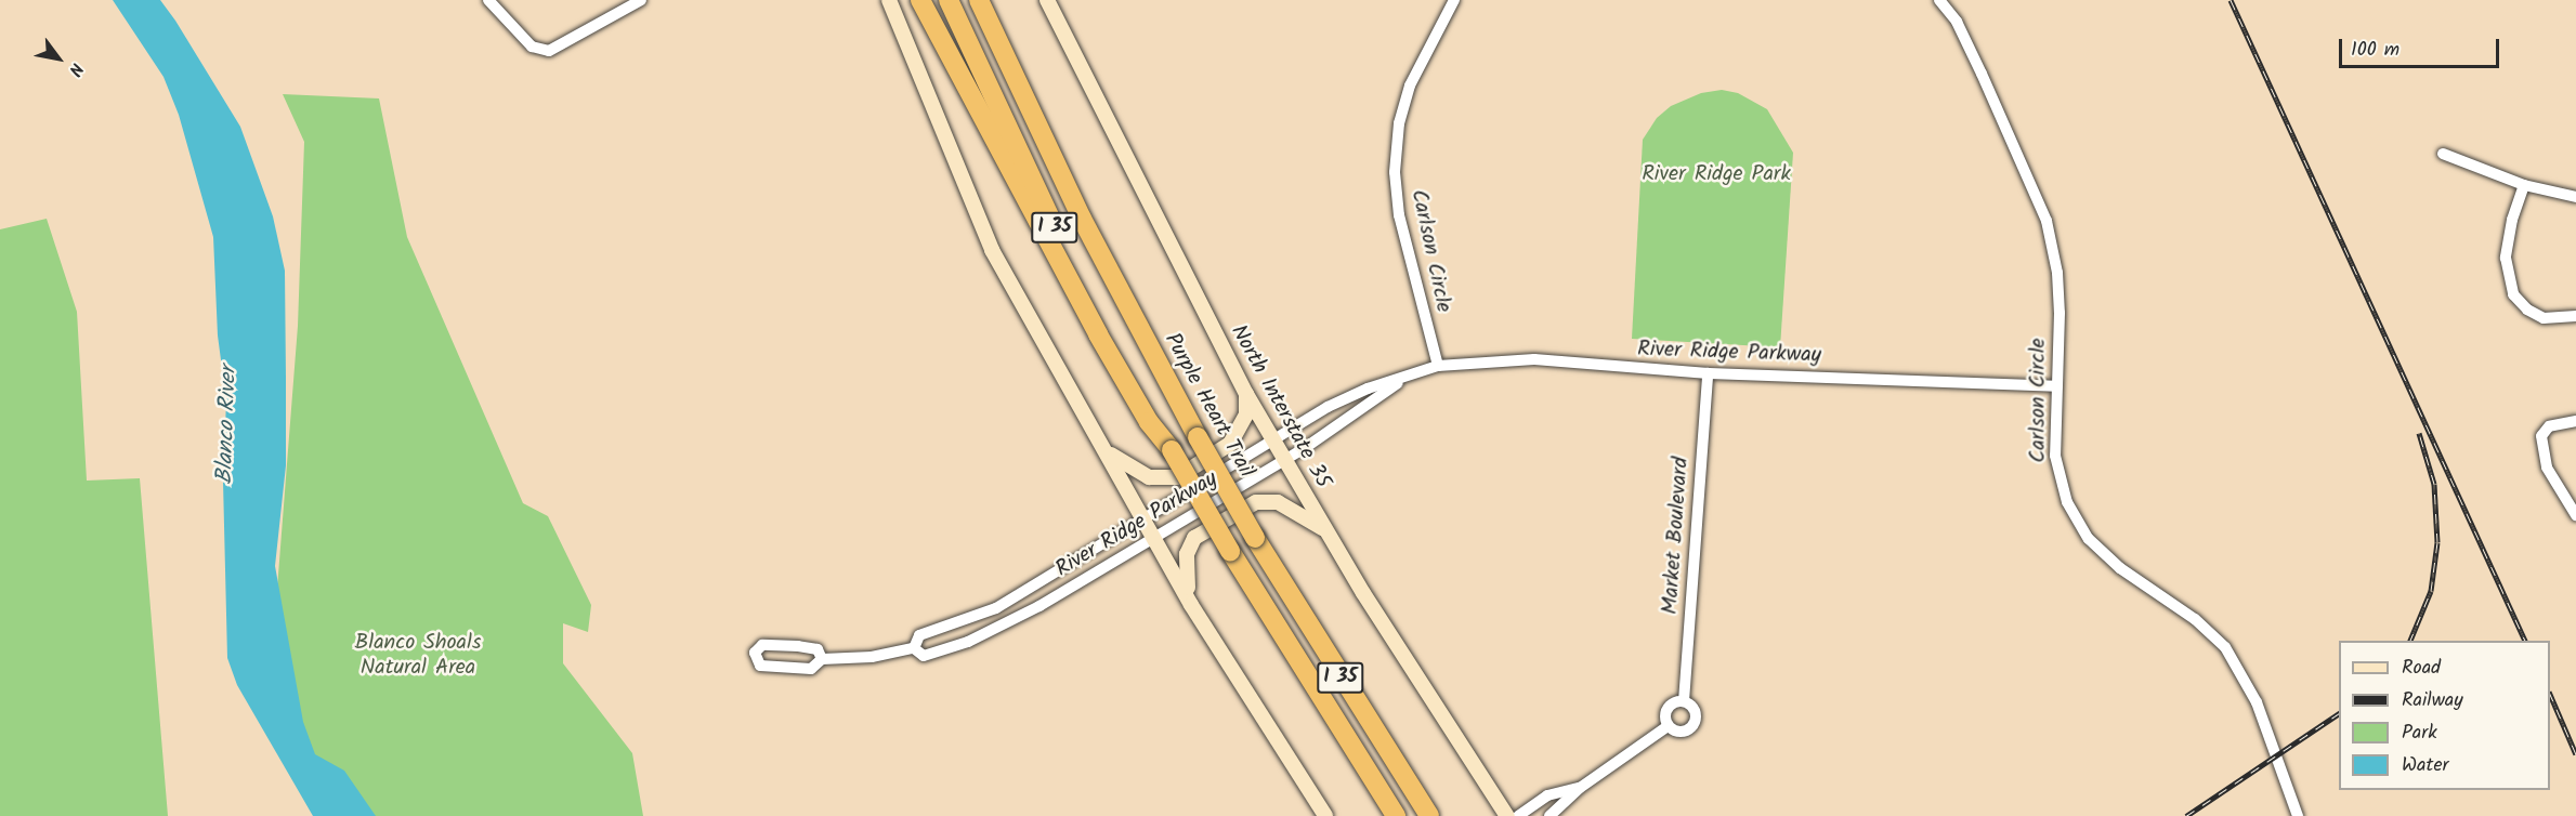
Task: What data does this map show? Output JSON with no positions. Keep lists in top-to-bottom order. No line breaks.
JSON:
{"streets":{"highway":["I 35","Purple Heart Trail"],"main road":["North Interstate 35"],"street":["Carlson Circle","River Ridge Parkway","Market Boulevard"]},"crossings":[["Carlson Circle","River Ridge Parkway"],["River Ridge Parkway","North Interstate 35"],["River Ridge Parkway","Market Boulevard"]],"water":["Blanco River"],"parks":["River Ridge Park","Blanco Shoals Natural Area"],"legend":["Road","Railway","Park","Water"],"scale_bar":"100 m","north":"bottom right"}
